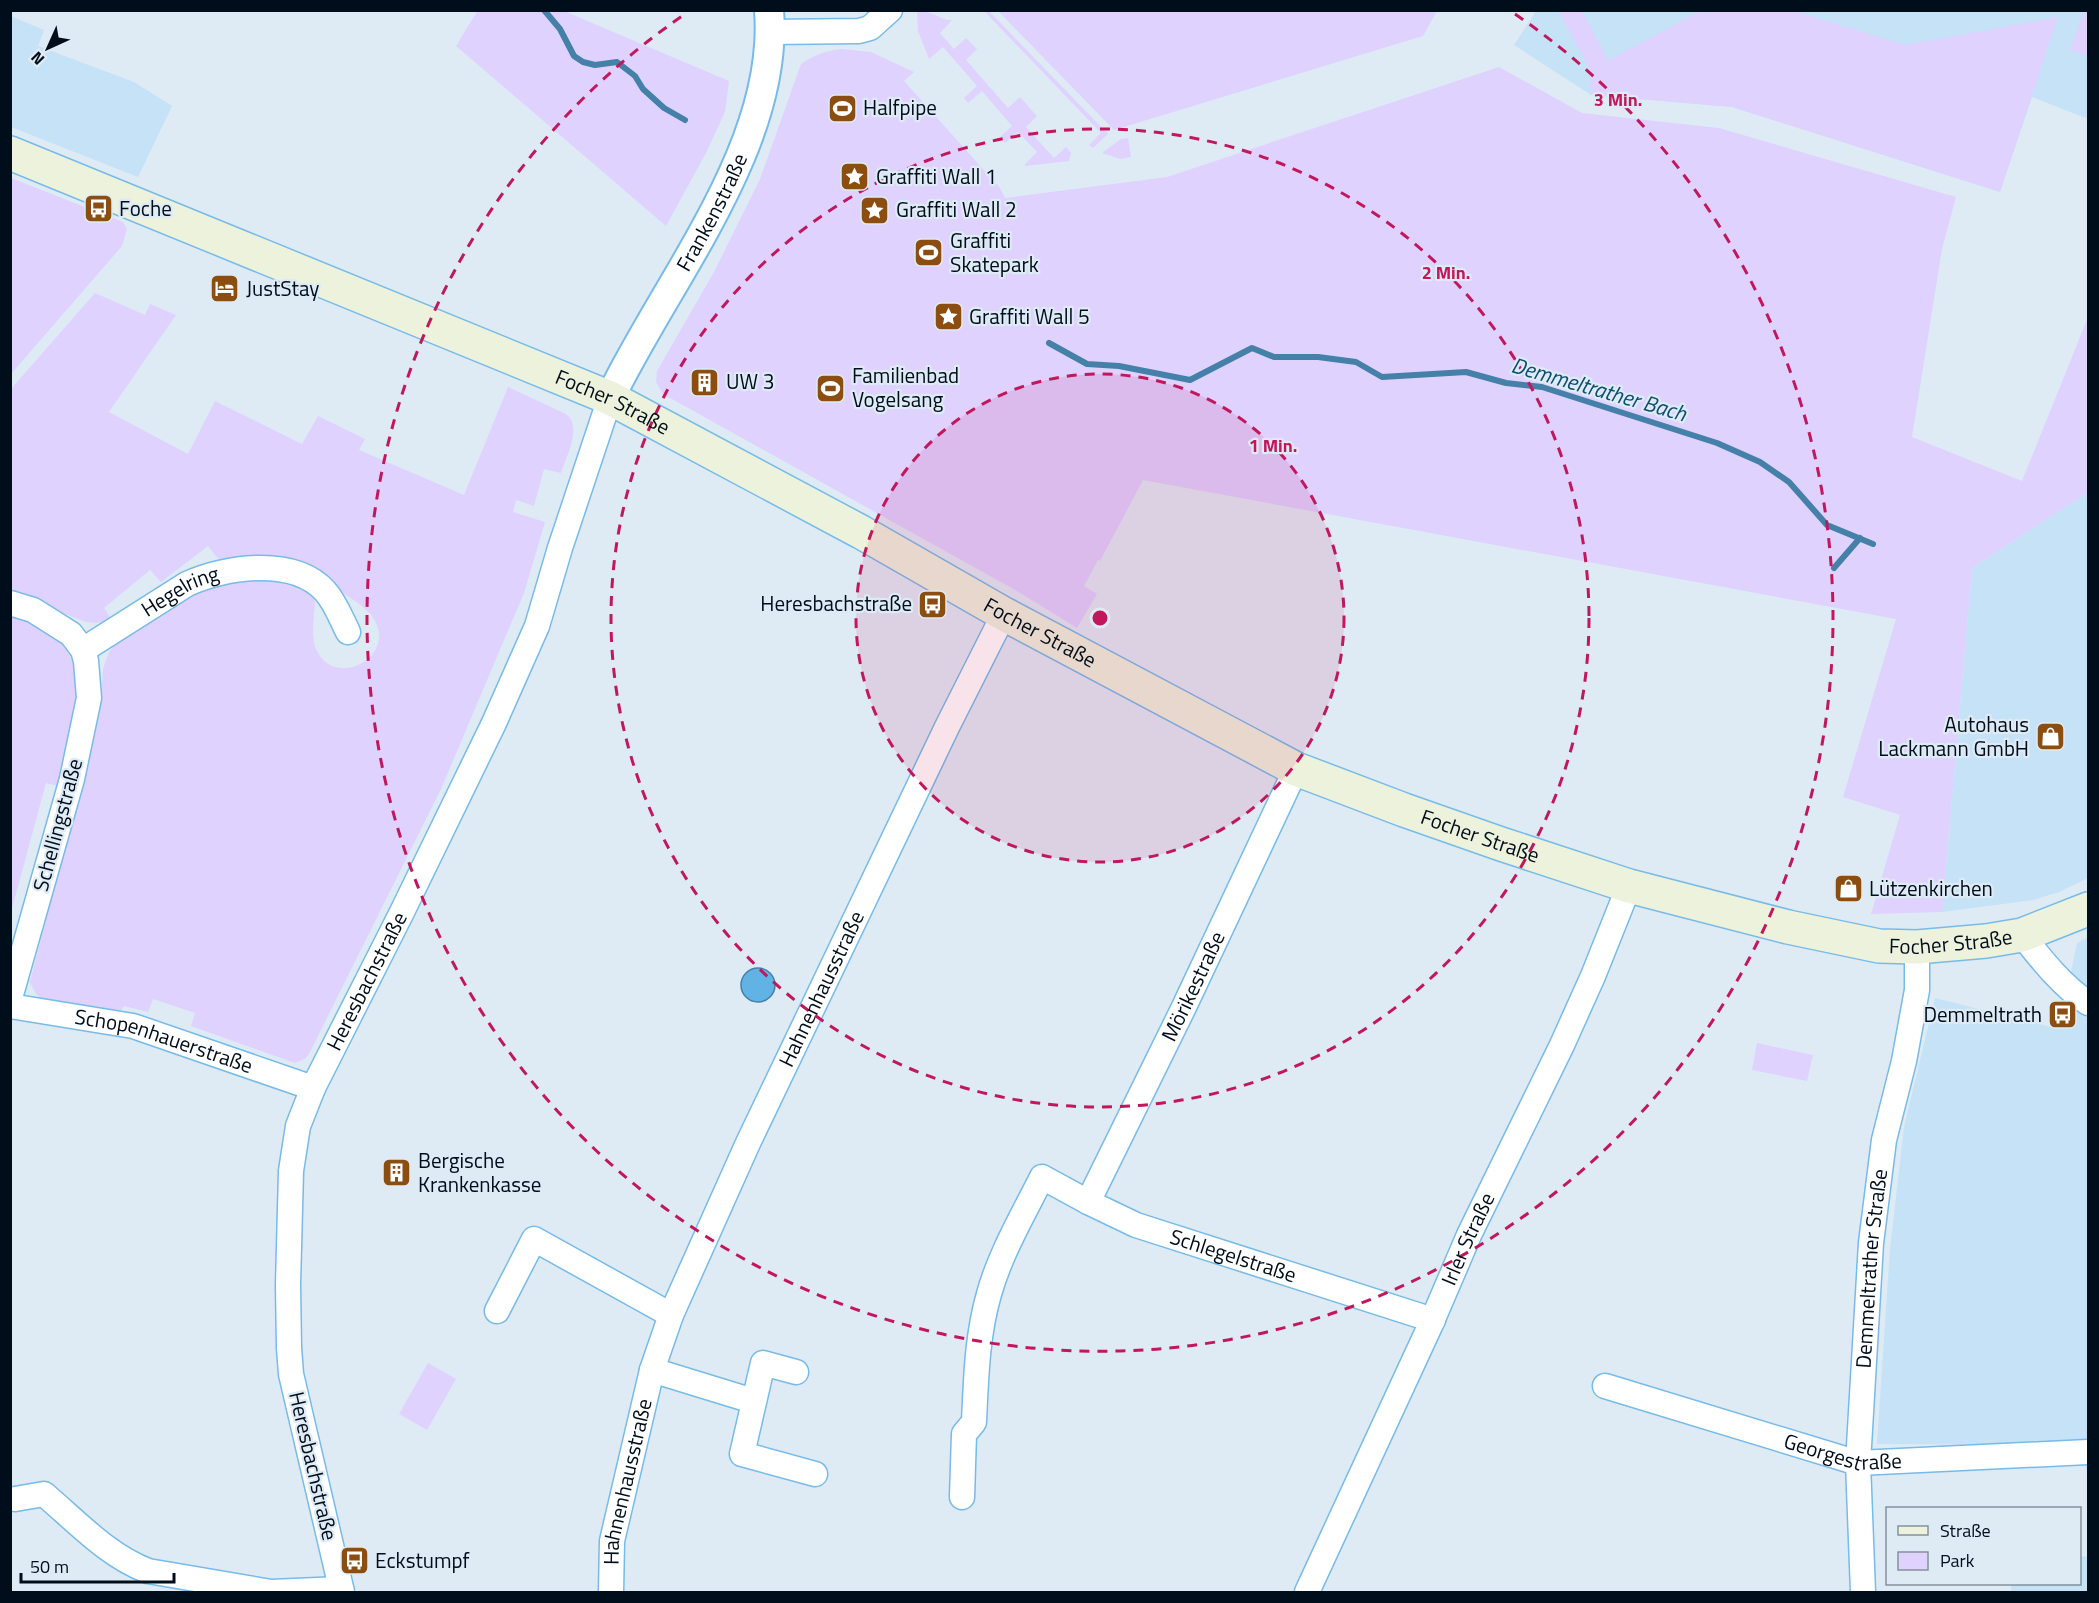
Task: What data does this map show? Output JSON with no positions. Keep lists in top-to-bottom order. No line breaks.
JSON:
{"streets":{"main road":["Focher Straße"],"street":["Frankenstraße","Hegelring","Schellingstraße","Heresbachstraße","Mörikestraße","Hahnenhausstraße","Schopenhauerstraße","Irler Straße","Schlegelstraße","Demmeltrather Straße","Georgestraße"]},"crossings":[["Frankenstraße","Focher Straße"],["Frankenstraße","Heresbachstraße"],["Focher Straße","Heresbachstraße"],["Focher Straße","Mörikestraße"],["Focher Straße","Hahnenhausstraße"],["Focher Straße","Irler Straße"],["Focher Straße","Demmeltrather Straße"],["Hegelring","Schellingstraße"],["Heresbachstraße","Schopenhauerstraße"],["Mörikestraße","Schlegelstraße"],["Irler Straße","Schlegelstraße"],["Demmeltrather Straße","Georgestraße"]],"water":["Demmeltrather Bach"],"places":{"sports":["Halfpipe","Graffiti Skatepark","Familienbad Vogelsang"],"place":["Graffiti Wall 1","Graffiti Wall 2","Graffiti Wall 5"],"bus stop":["Foche","Heresbachstraße","Demmeltrath","Eckstumpf"],"hotel":["JustStay"],"building":["UW 3","Bergische Krankenkasse"],"shop":["Autohaus Lackmann GmbH","Lützenkirchen"]},"legend":["Straße","Park"],"scale_bar":"50 m","north":"bottom left","rings":["3 Min.","2 Min.","1 Min."]}
